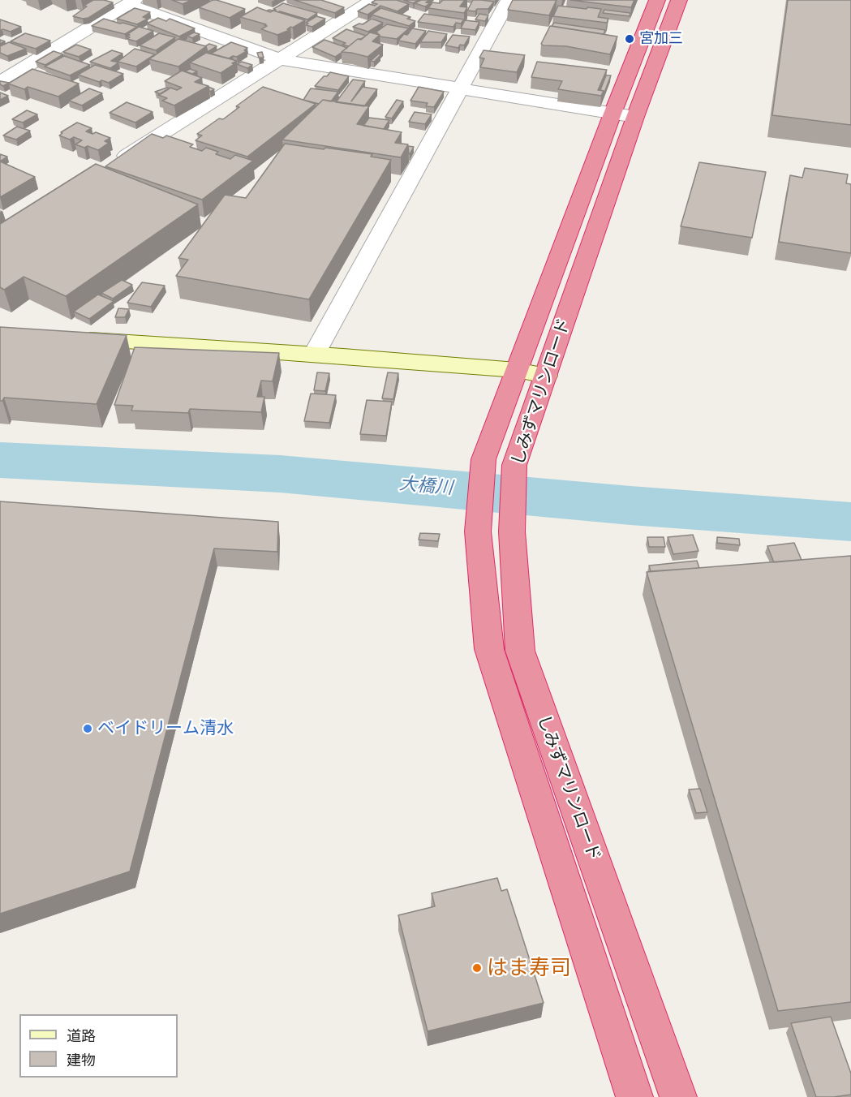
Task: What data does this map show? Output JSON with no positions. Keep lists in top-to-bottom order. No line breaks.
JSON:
{"streets":{"highway":["しみずマリンロード"]},"water":["大橋川"],"places":["宮加三","ベイドリーム清水","はま寿司"],"legend":["道路","建物"]}
